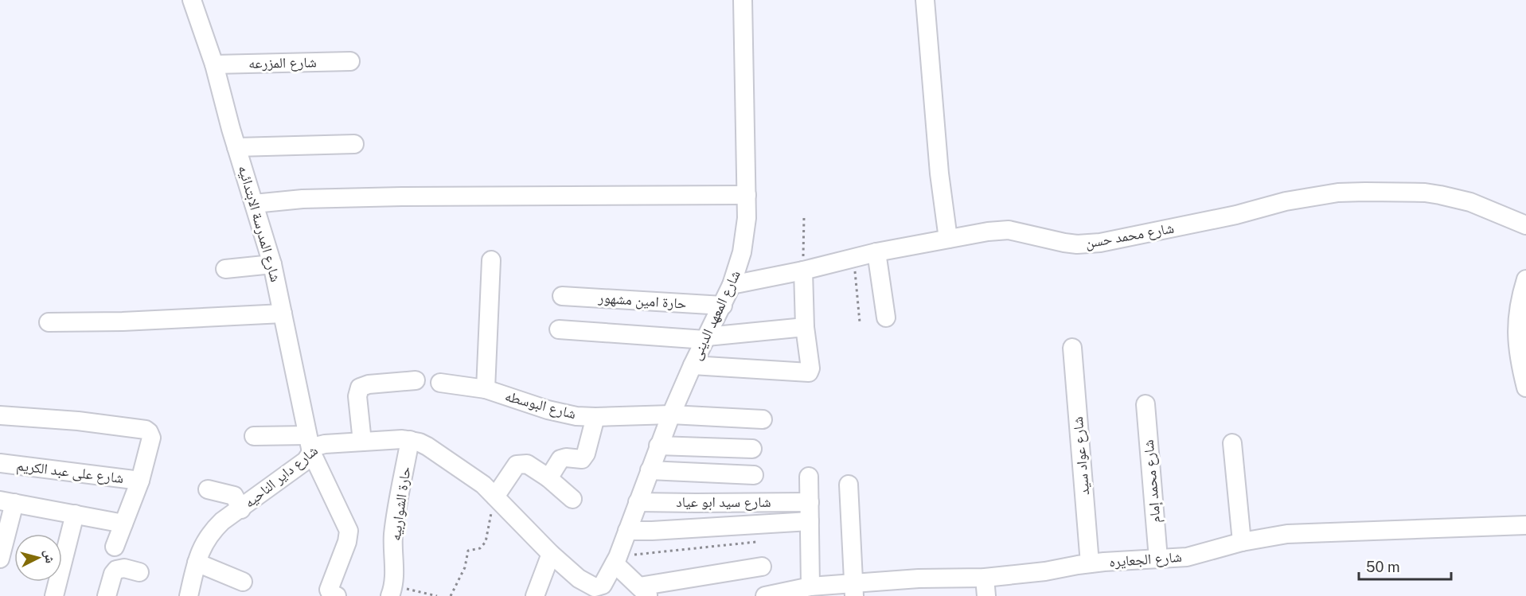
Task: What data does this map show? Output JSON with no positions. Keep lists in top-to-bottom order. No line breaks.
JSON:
{"streets":{"street":["شارع المزرعه","شارع المدرسة الابتدائيه","شارع محمد حسن","حارة امين مشهور","شارع المعهد الدينى","شارع البوسطه","شارع عواد سيد","شارع على عبد الكريم","شارع داير الناحيه","شارع محمد إمام","شارع سيد ابو عياد","حارة الشواربيه","شارع الجعايره"]},"crossings":[["شارع المزرعه","شارع المدرسة الابتدائيه"],["شارع المدرسة الابتدائيه","شارع داير الناحيه"],["شارع محمد حسن","شارع المعهد الدينى"],["حارة امين مشهور","شارع المعهد الدينى"],["شارع المعهد الدينى","شارع البوسطه"],["شارع المعهد الدينى","شارع داير الناحيه"],["شارع المعهد الدينى","شارع سيد ابو عياد"],["شارع عواد سيد","شارع الجعايره"],["شارع داير الناحيه","حارة الشواربيه"],["شارع محمد إمام","شارع الجعايره"]],"scale_bar":"50 m","north":"right"}
